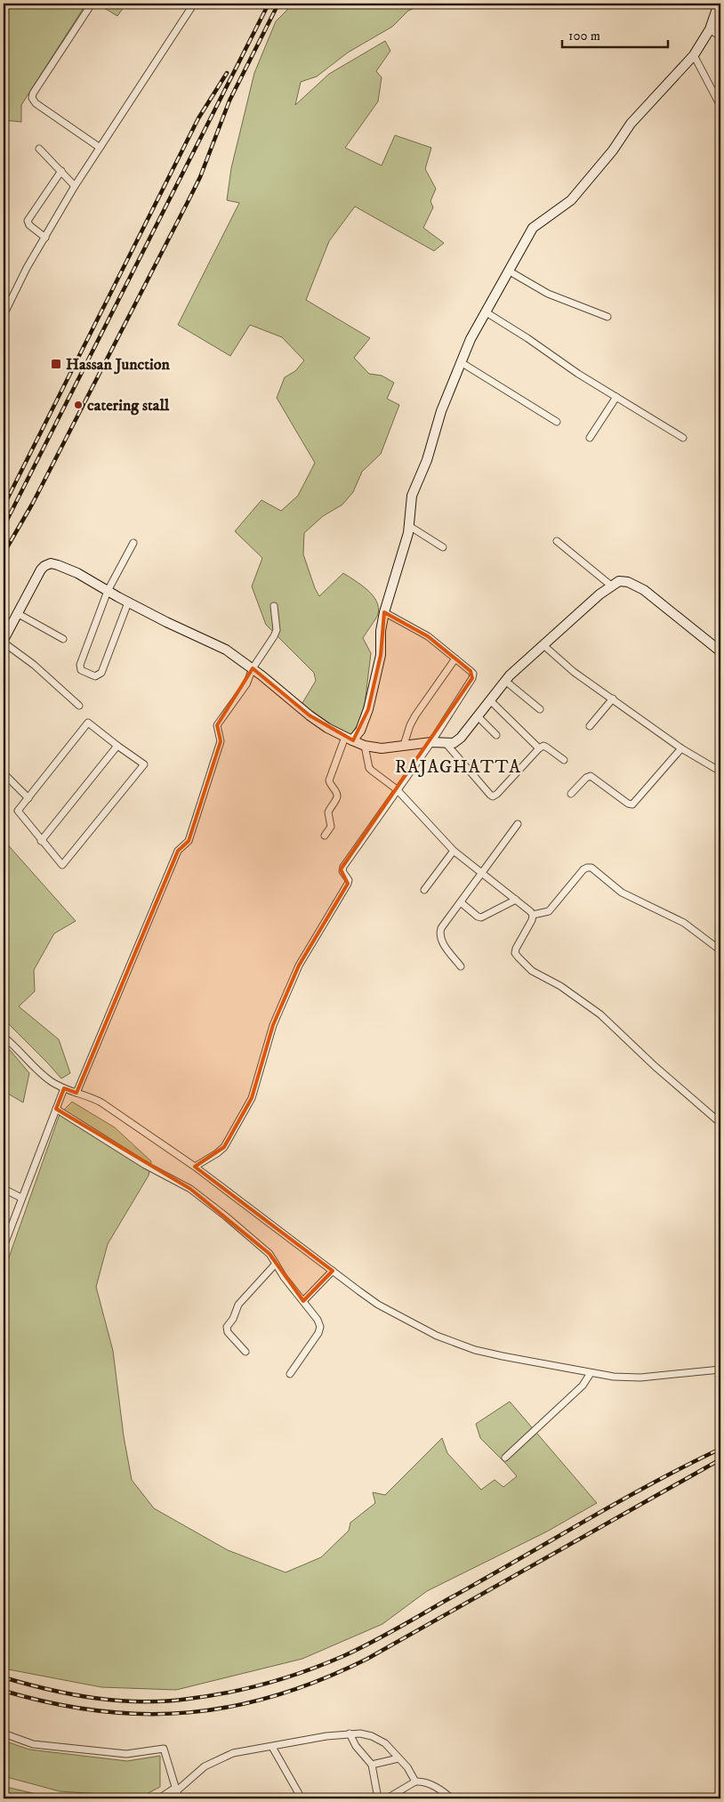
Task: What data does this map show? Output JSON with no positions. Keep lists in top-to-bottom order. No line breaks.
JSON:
{"districts":["RAJAGHATTA"],"places":{"transit":["Hassan Junction"],"other":["catering stall"]},"scale_bar":"100 m"}
